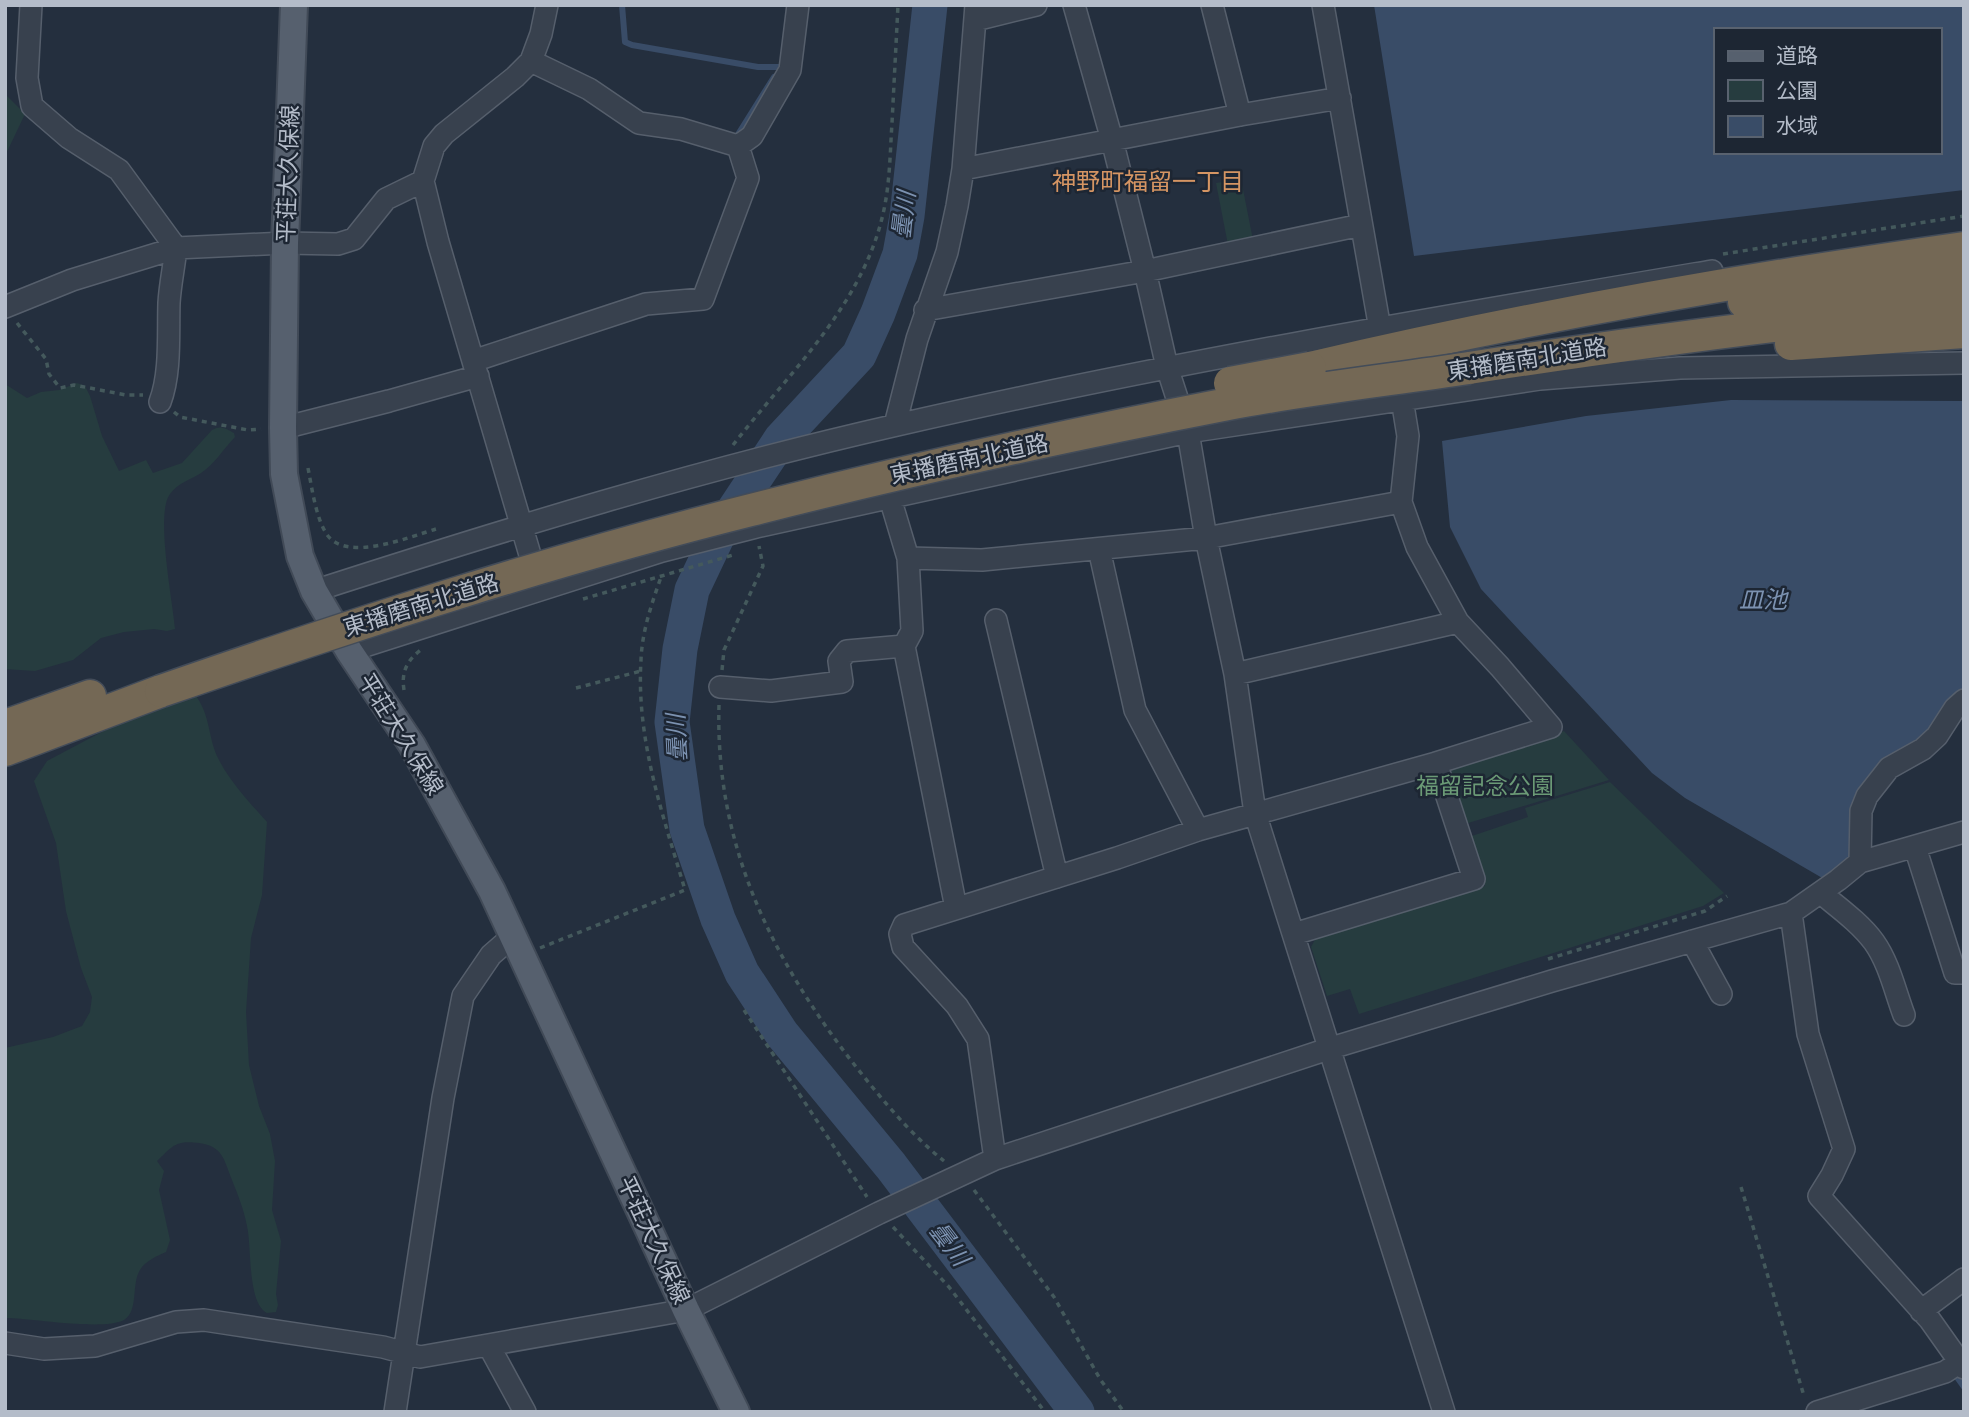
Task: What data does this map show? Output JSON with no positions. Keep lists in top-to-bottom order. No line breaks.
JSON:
{"streets":{"highway":["東播磨南北道路"],"main road":["平荘大久保線"]},"districts":["神野町福留一丁目"],"water":["曇川","皿池"],"parks":["福留記念公園"],"legend":["道路","公園","水域"]}
